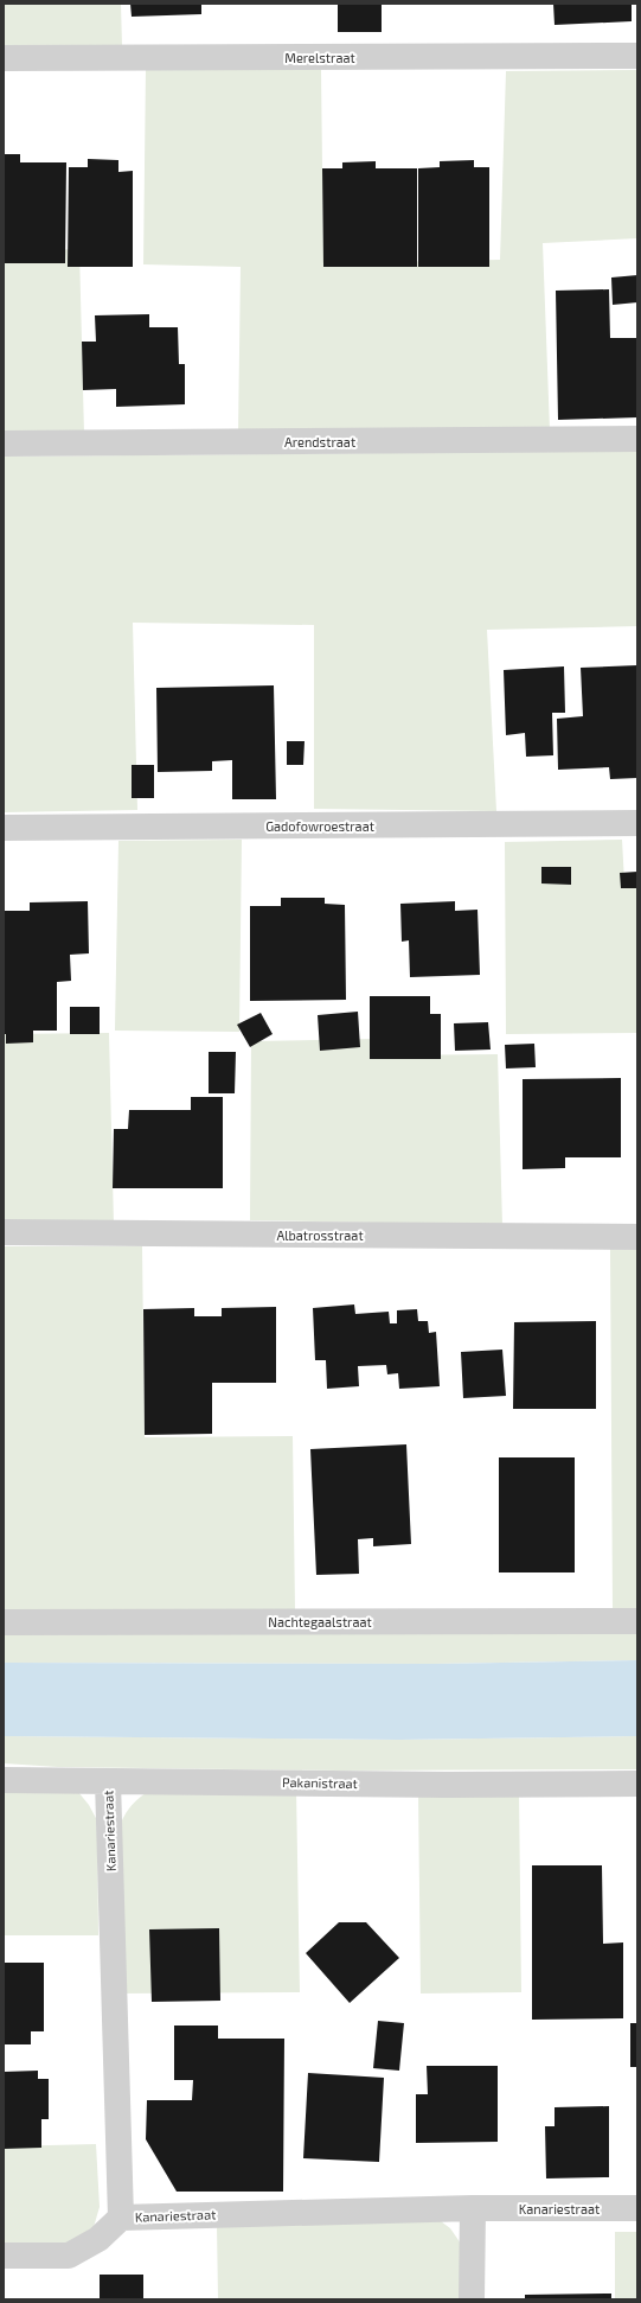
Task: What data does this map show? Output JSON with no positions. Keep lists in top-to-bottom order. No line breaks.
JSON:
{"streets":{"street":["Merelstraat","Arendstraat","Gadofowroestraat","Albatrosstraat","Nachtegaalstraat","Pakanistraat","Kanariestraat"]},"crossings":[["Pakanistraat","Kanariestraat"]]}
